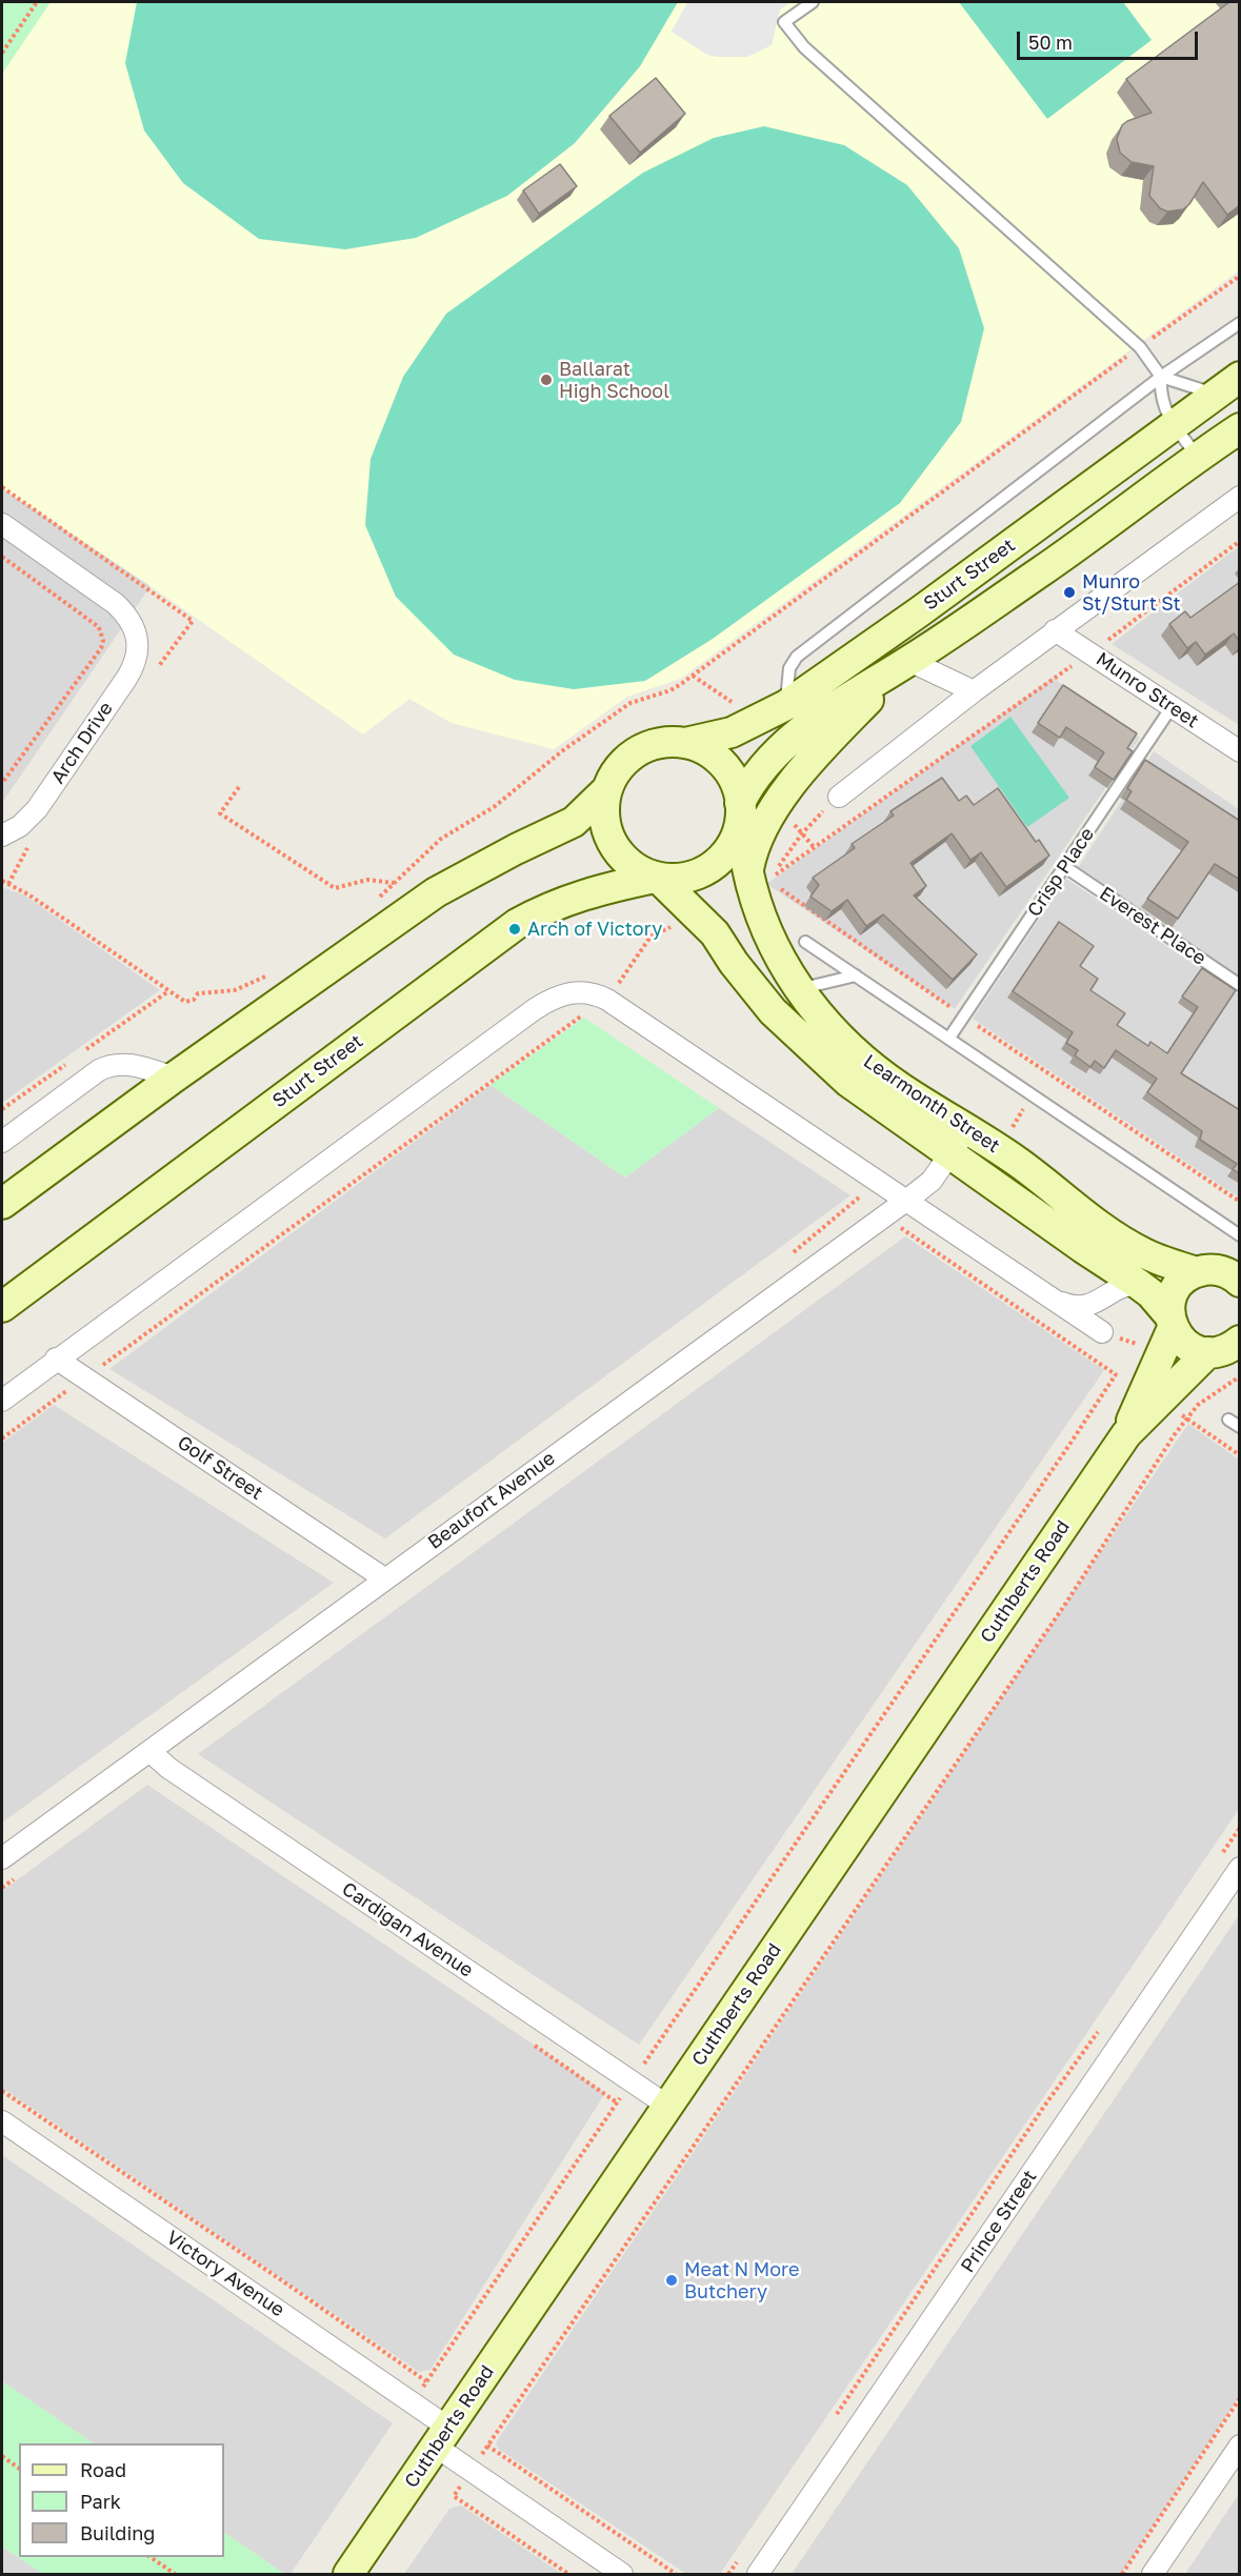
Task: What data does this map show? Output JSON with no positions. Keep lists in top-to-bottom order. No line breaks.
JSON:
{"streets":{"street":["Sturt Street","Munro Street","Arch Drive","Learmonth Street","Golf Street","Beaufort Avenue","Cuthberts Road","Cardigan Avenue","Prince Street","Victory Avenue"],"lane":["Crisp Place","Everest Place"]},"crossings":[["Sturt Street","Learmonth Street"],["Munro Street","Crisp Place"],["Crisp Place","Everest Place"],["Learmonth Street","Beaufort Avenue"],["Learmonth Street","Cuthberts Road"],["Golf Street","Beaufort Avenue"],["Beaufort Avenue","Cardigan Avenue"],["Cuthberts Road","Cardigan Avenue"],["Cuthberts Road","Victory Avenue"]],"places":["Ballarat High School","Munro St/Sturt St","Arch of Victory","Meat N More Butchery"],"legend":["Road","Park","Building"],"scale_bar":"50 m"}
